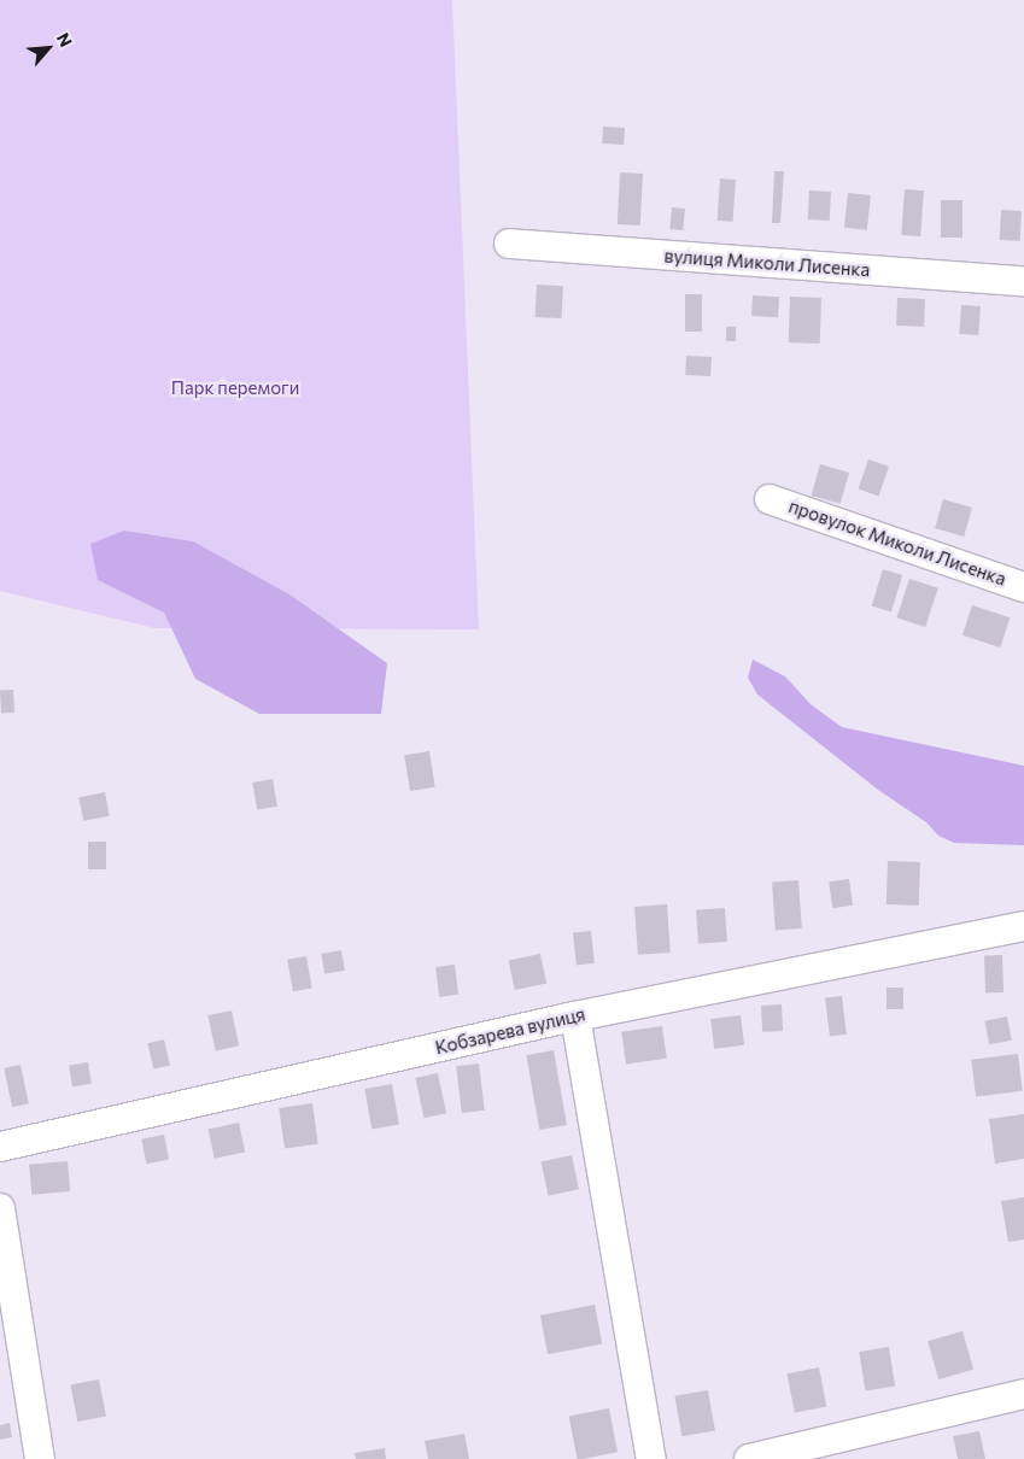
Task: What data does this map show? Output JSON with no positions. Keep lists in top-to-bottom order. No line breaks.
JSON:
{"streets":{"street":["вулиця Миколи Лисенка","провулок Миколи Лисенка","Кобзарева вулиця"]},"parks":["Парк перемоги"],"north":"top right"}
